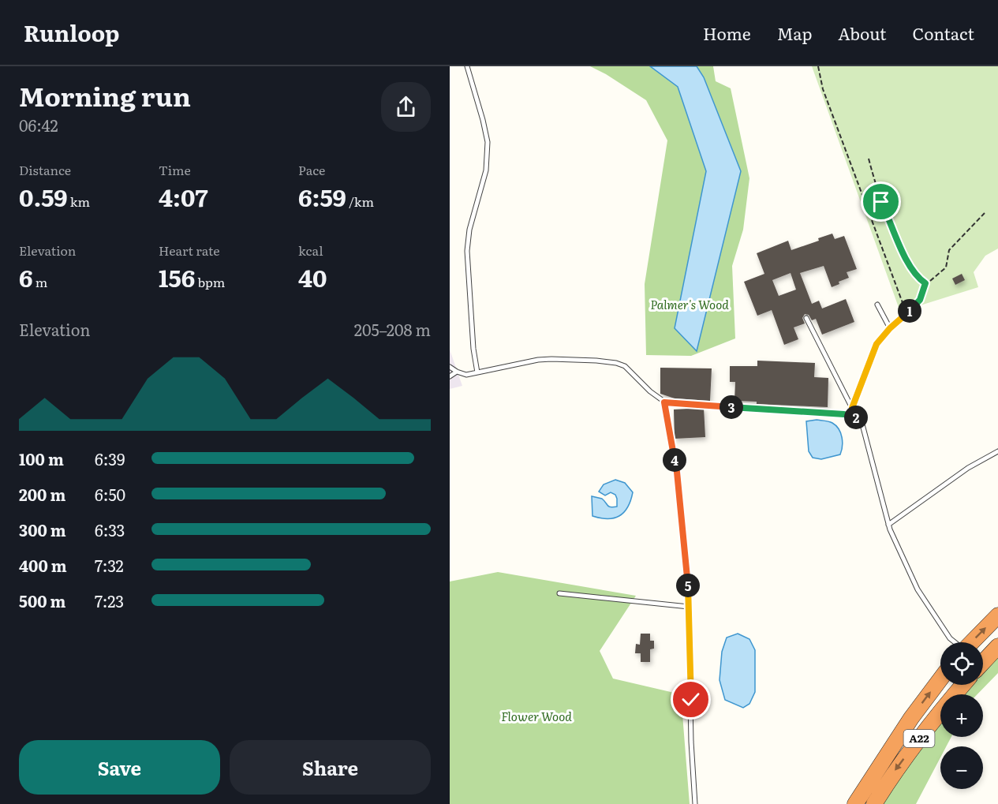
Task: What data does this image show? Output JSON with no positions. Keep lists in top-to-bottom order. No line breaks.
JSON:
{"streets":{"highway":["A22"]},"parks":["Palmer's Wood","Flower Wood"],"page":{"header":"Runloop","nav":["Home","Map","About","Contact"],"heading":["Morning run","06:42"],"stats":[["Distance","0.59 km"],["Time","4:07"],["Pace","6:59 /km"],["Elevation","6 m"],["Heart rate","156 bpm"],["kcal","40"]],"pins":["1","3","2","4","5"],"chart":["Elevation","205–208 m"],"list":[{"name":"100 m","note":"6:39"},{"name":"200 m","note":"6:50"},{"name":"300 m","note":"6:33"},{"name":"400 m","note":"7:32"},{"name":"500 m","note":"7:23"}],"map_buttons":["+","−"],"buttons":["Save","Share"]}}
